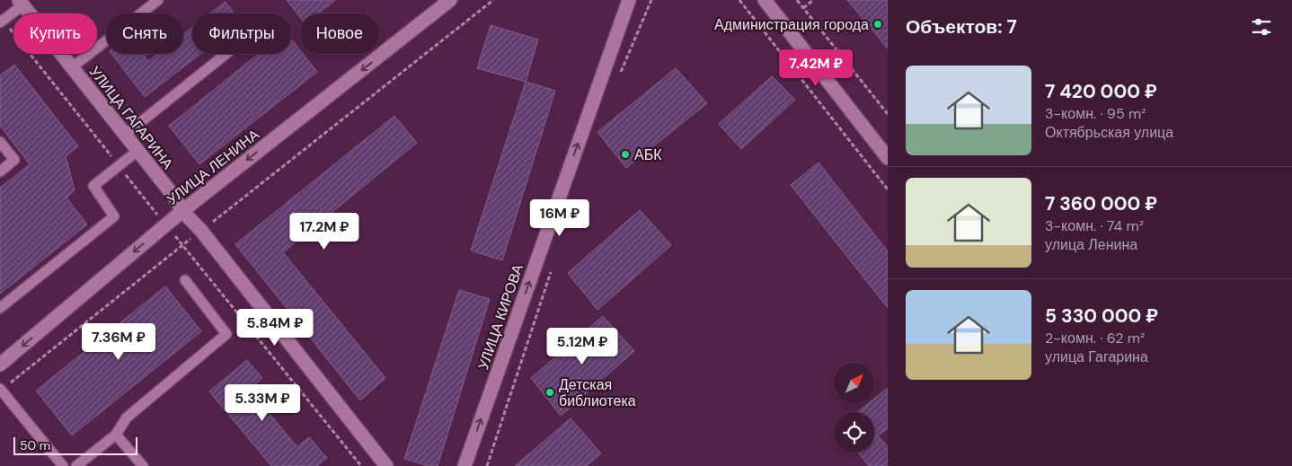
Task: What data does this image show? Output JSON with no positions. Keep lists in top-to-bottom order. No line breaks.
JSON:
{"streets":{"street":["УЛИЦА ГАГАРИНА","УЛИЦА ЛЕНИНА","УЛИЦА КИРОВА"]},"crossings":[["УЛИЦА ГАГАРИНА","УЛИЦА ЛЕНИНА"]],"one_way":["УЛИЦА ЛЕНИНА","УЛИЦА КИРОВА"],"places":["Администрация города","АБК","Детская библиотека"],"scale_bar":"50 m","north":"top right","page":{"heading":"Объектов: 7","chip":["Купить","Снять","Фильтры","Новое"],"price":["7.42M ₽","16M ₽","17.2M ₽","5.84M ₽","7.36M ₽","5.12M ₽","5.33M ₽"],"list":[{"name":"7 420 000 ₽","note":"3-комн. · 95 m² · Октябрьская улица"},{"name":"7 360 000 ₽","note":"3-комн. · 74 m² · улица Ленина"},{"name":"5 330 000 ₽","note":"2-комн. · 62 m² · улица Гагарина"}],"scale":"50 m"}}
